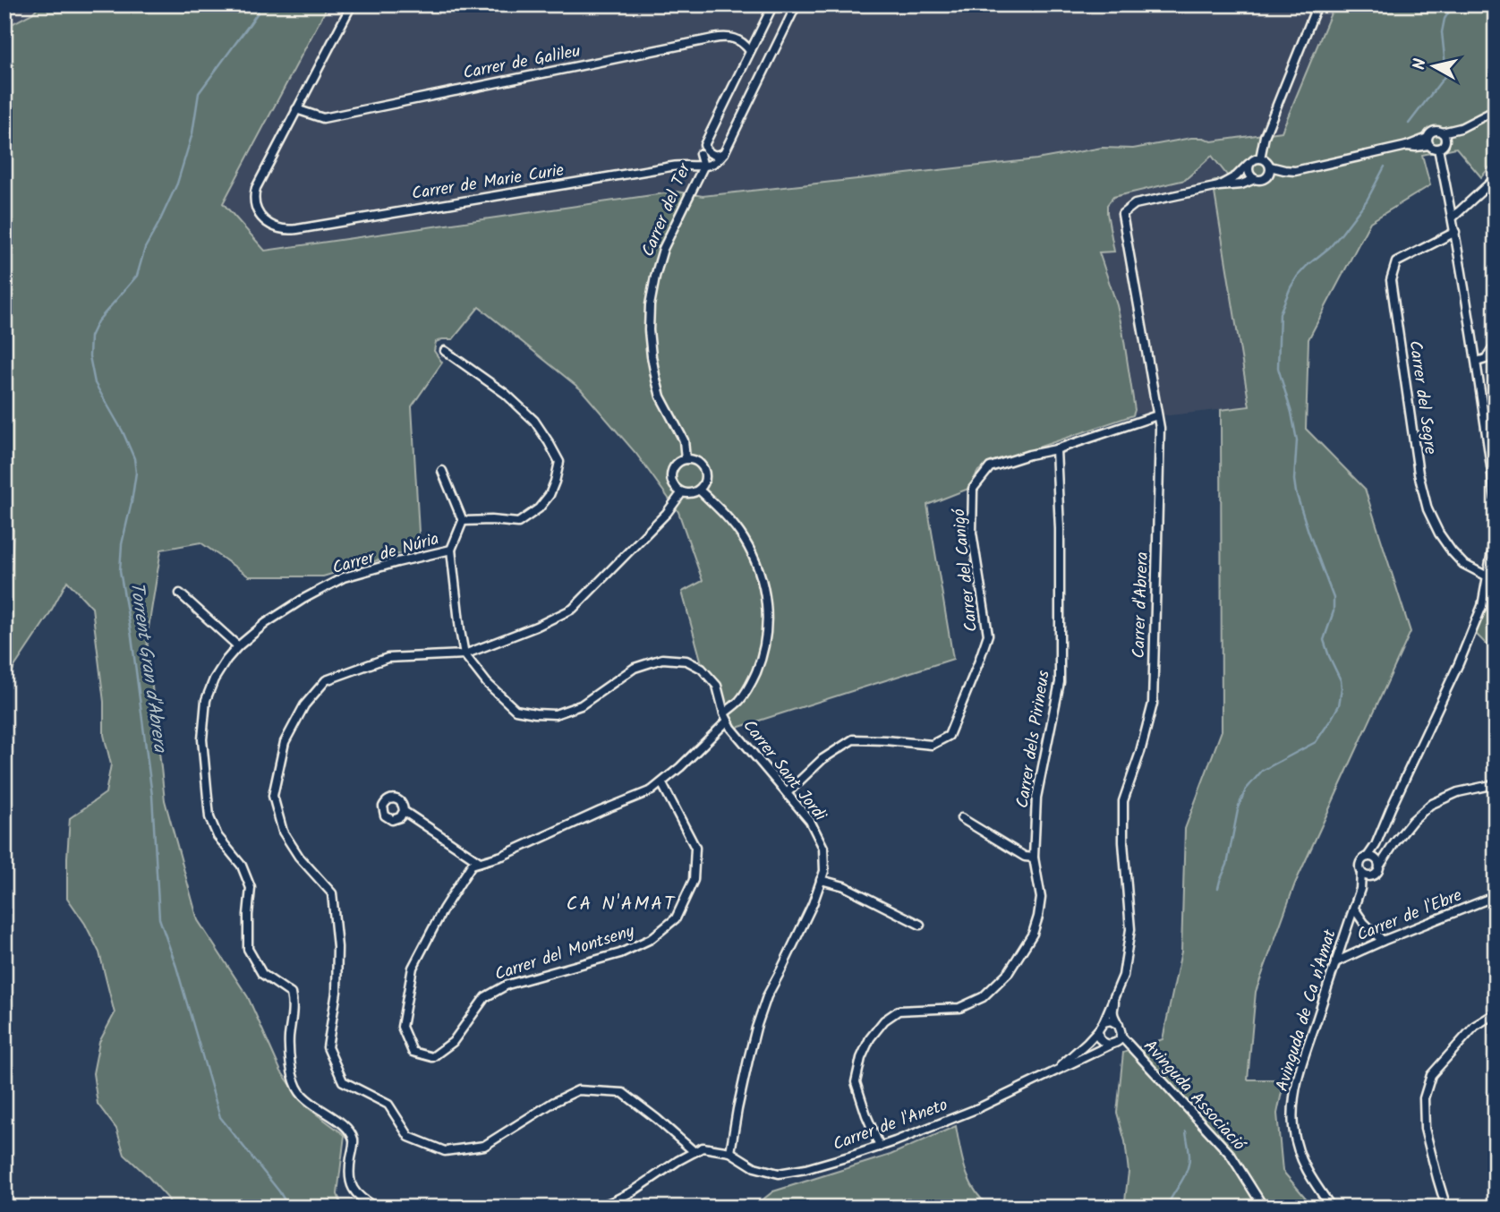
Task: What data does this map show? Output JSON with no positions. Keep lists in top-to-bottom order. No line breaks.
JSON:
{"streets":{"street":["Carrer de Galileu","Carrer de Marie Curie","Carrer del Ter","Carrer del Segre","Carrer de Núria","Carrer del Canigó","Carrer d'Abrera","Carrer dels Pirineus","Carrer Sant Jordi","Carrer de l'Ebre","Carrer del Montseny","Avinguda de Ca n'Amat","Avinguda Associació","Carrer de l'Aneto"]},"crossings":[["Carrer de Galileu","Carrer de Marie Curie"],["Carrer de Marie Curie","Carrer del Ter"],["Carrer del Ter","Carrer del Montseny"],["Carrer de Núria","Carrer Sant Jordi"],["Carrer del Canigó","Carrer d'Abrera"],["Carrer del Canigó","Carrer dels Pirineus"],["Carrer del Canigó","Carrer Sant Jordi"],["Carrer d'Abrera","Avinguda Associació"],["Carrer d'Abrera","Carrer de l'Aneto"],["Carrer dels Pirineus","Carrer de l'Aneto"],["Carrer Sant Jordi","Carrer del Montseny"],["Carrer Sant Jordi","Carrer de l'Aneto"],["Carrer de l'Ebre","Avinguda de Ca n'Amat"],["Avinguda Associació","Carrer de l'Aneto"]],"districts":["CA N'AMAT"],"water":["Torrent Gran d'Abrera"],"north":"left"}
